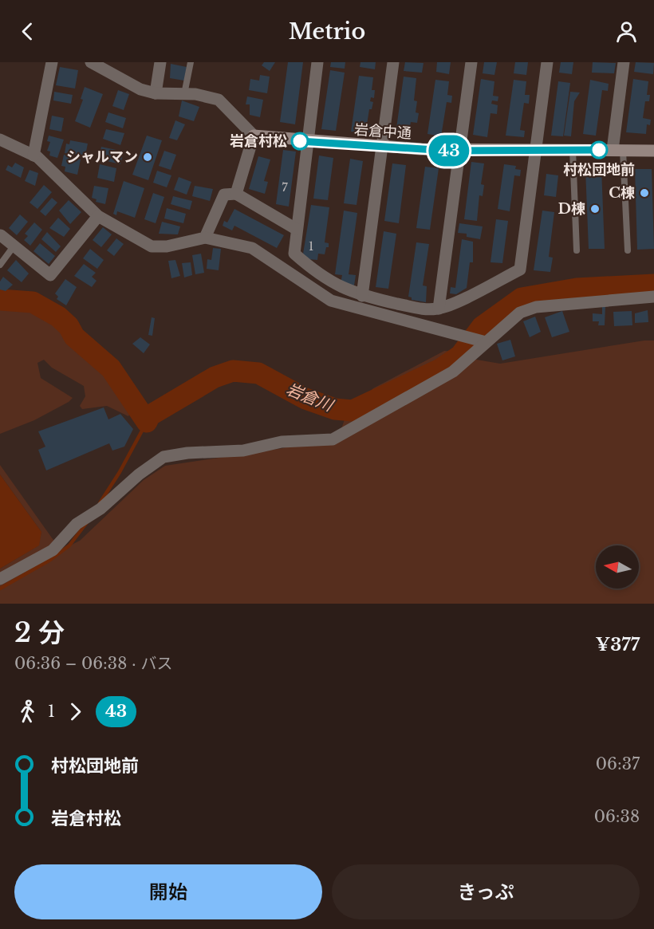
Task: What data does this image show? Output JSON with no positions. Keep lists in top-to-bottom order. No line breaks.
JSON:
{"streets":{"street":["岩倉中通"]},"water":["岩倉川"],"places":["岩倉村松","村松団地前","シャルマン","C棟","D棟"],"lines":["bus line 43"],"house_numbers":["7","1"],"north":"left","page":{"header":"Metrio","on_map":"43","heading":["2 分","06:36 – 06:38 · バス","¥377"],"legs":["1","43"],"list":[{"name":"村松団地前","value":"06:37"},{"name":"岩倉村松","value":"06:38"}],"buttons":["開始","きっぷ"]}}
